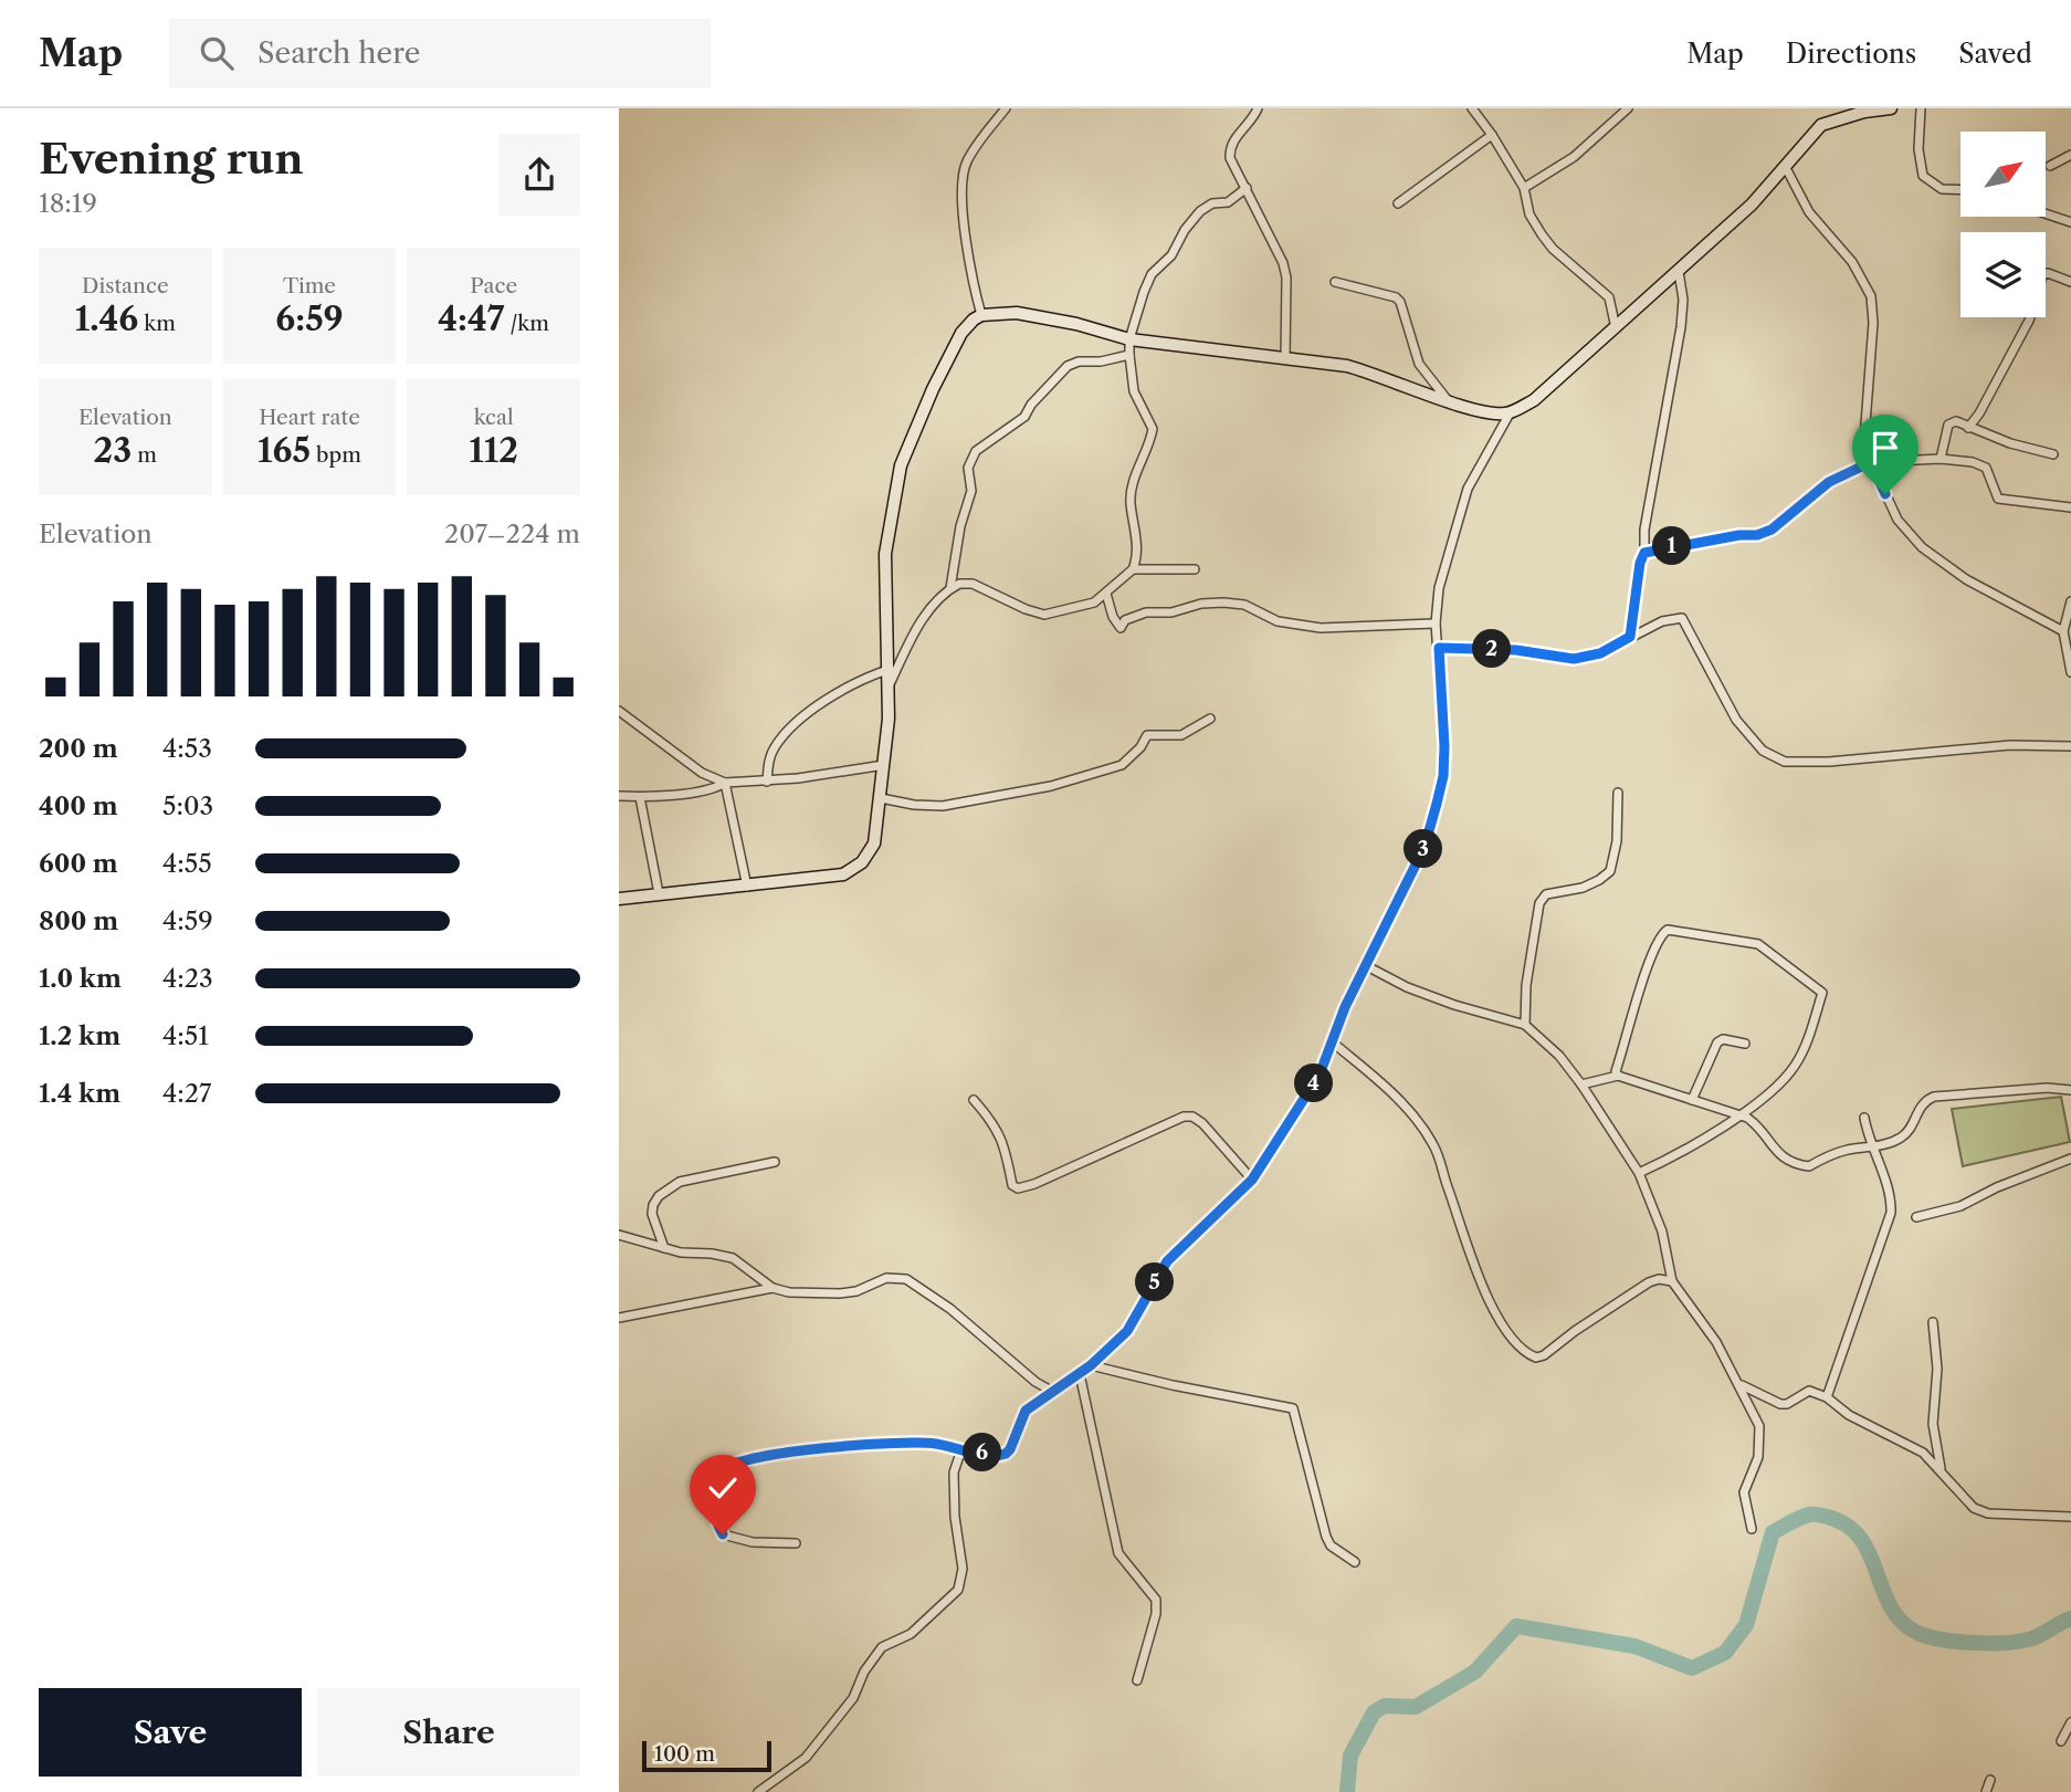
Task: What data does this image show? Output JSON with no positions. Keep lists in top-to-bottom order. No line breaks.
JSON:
{"scale_bar":"100 m","north":"top right","page":{"header":"Map","search":"Search here","nav":["Map","Directions","Saved"],"heading":["Evening run","18:19"],"stats":[["Distance","1.46 km"],["Time","6:59"],["Pace","4:47 /km"],["Elevation","23 m"],["Heart rate","165 bpm"],["kcal","112"]],"chart":["Elevation","207–224 m"],"pins":["1","2","3","4","5","6"],"list":[{"name":"200 m","note":"4:53"},{"name":"400 m","note":"5:03"},{"name":"600 m","note":"4:55"},{"name":"800 m","note":"4:59"},{"name":"1.0 km","note":"4:23"},{"name":"1.2 km","note":"4:51"},{"name":"1.4 km","note":"4:27"}],"buttons":["Save","Share"],"scale":"100 m"}}
